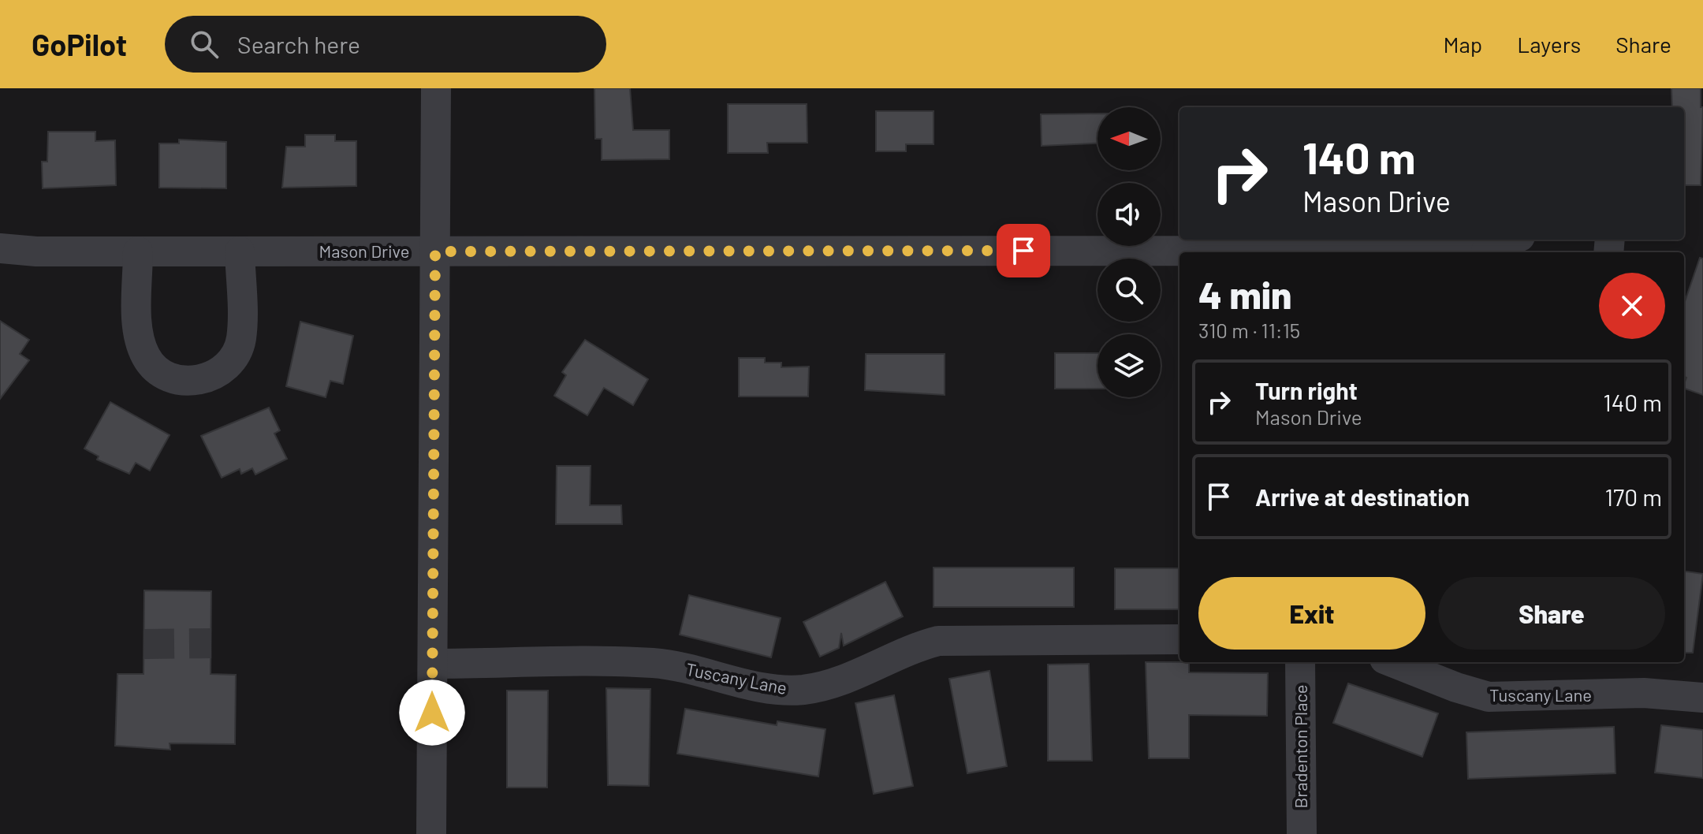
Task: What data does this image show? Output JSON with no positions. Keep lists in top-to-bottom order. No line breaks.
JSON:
{"streets":{"street":["Mason Drive","Tuscany Lane","Bradenton Place"]},"north":"left","page":{"header":"GoPilot","search":"Search here","nav":["Map","Layers","Share"],"turn":["140 m","Mason Drive"],"heading":["4 min","310 m · 11:15"],"list":[{"name":"Turn right","note":"Mason Drive","value":"140 m"},{"name":"Arrive at destination","value":"170 m"}],"buttons":["Exit","Share"]}}
